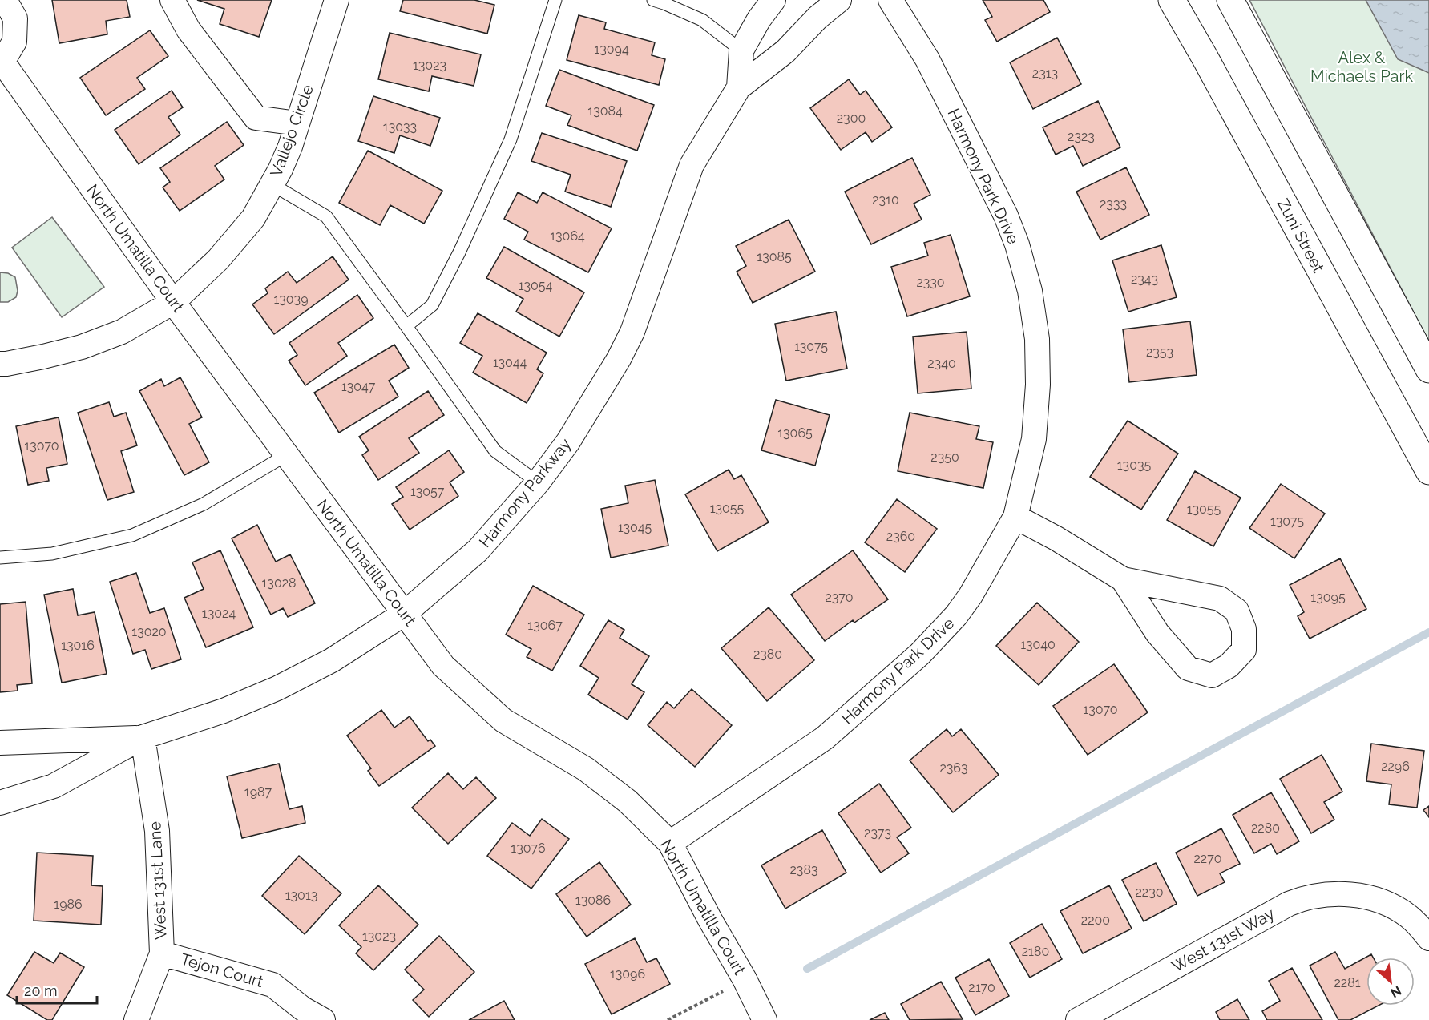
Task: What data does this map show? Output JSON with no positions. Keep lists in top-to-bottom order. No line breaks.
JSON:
{"streets":{"main road":["Zuni Street"],"street":["Vallejo Circle","Harmony Park Drive","North Umatilla Court","Harmony Parkway","West 131st Lane","West 131st Way","Tejon Court"]},"crossings":[["Vallejo Circle","North Umatilla Court"],["Harmony Park Drive","North Umatilla Court"],["North Umatilla Court","Harmony Parkway"],["Harmony Parkway","West 131st Lane"],["West 131st Lane","Tejon Court"]],"parks":["Alex & Michaels Park"],"house_numbers":["13094","13023","2313","13084","2300","13033","2323","2310","2333","13064","13085","2343","2330","13054","13039","13075","2353","13044","2340","13047","13065","13070","2350","13035","13057","13055","13055","13075","13045","2360","13028","2370","13095","13024","13067","13020","13040","13016","2380","13070","2296","2363","1987","2280","2373","13076","2270","2383","2230","13013","13086","1986","2200","13023","2180","13096","2281","2170"],"scale_bar":"20 m","north":"bottom right"}
